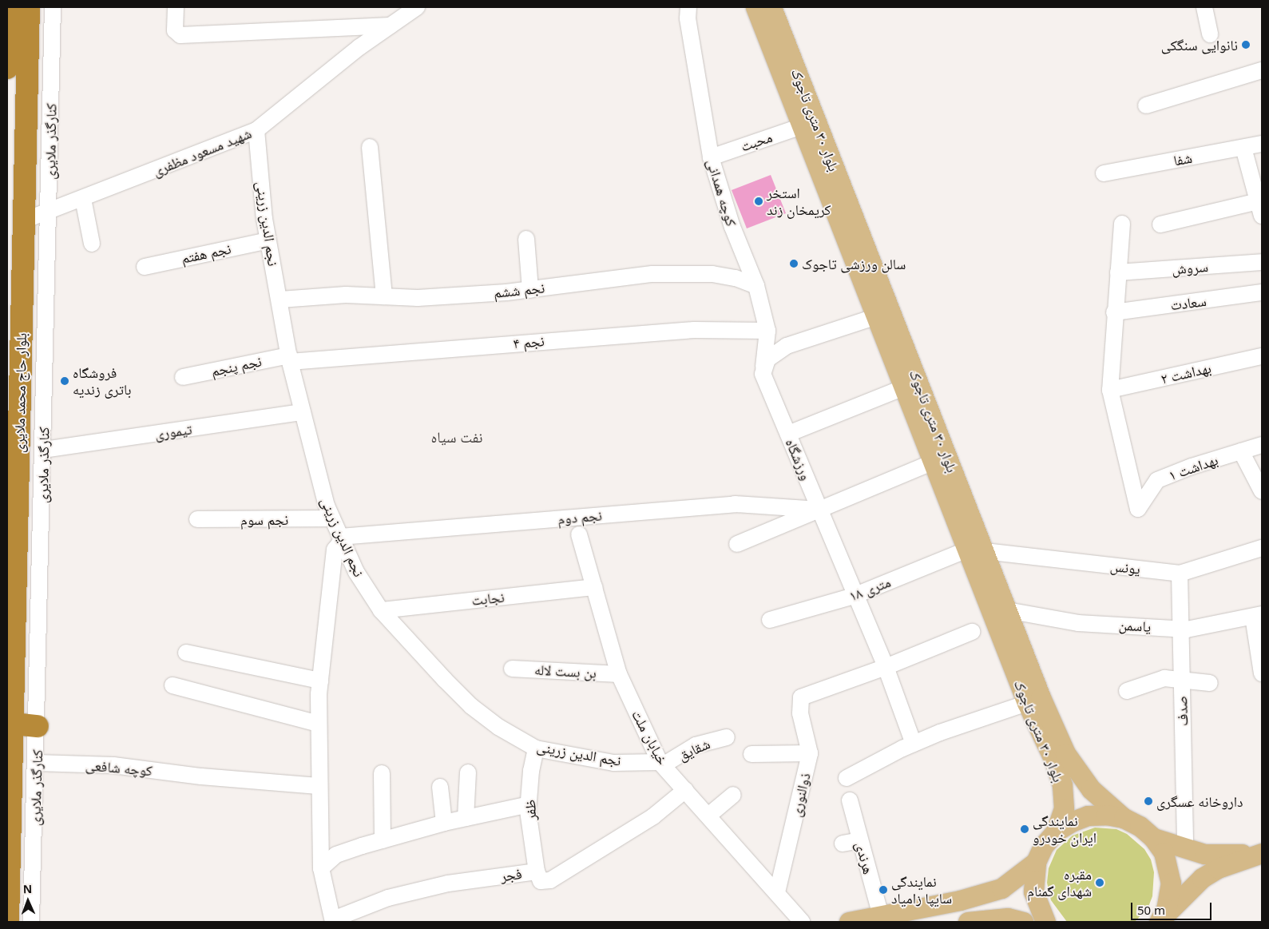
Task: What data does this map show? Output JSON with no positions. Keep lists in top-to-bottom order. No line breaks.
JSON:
{"streets":{"highway":["بلوار حاج محمد ملایری"],"main road":["بلوار ۳۰ متری تاجوک"],"street":["کنارگذر ملایری","محبت","شهید مسعود مظفری","شفا","کوچه همدانی","نجم الدین زرینی","نجم هفتم","سروش","نجم ششم","سعادت","نجم ۴","نجم پنجم","بهداشت ۲","تیموری","ورزشگاه","بهداشت ۱","نجم دوم","نجم سوم","یونس","۱۸ متری","نجابت","یاسمن","بن بست لاله","صدف","خیابان ملت","شقایق","کوچه شافعی","ذوالنوری","ظفر","هرندی","فجر"]},"crossings":[["بلوار ۳۰ متری تاجوک","محبت"],["بلوار ۳۰ متری تاجوک","یونس"],["بلوار ۳۰ متری تاجوک","۱۸ متری"],["بلوار ۳۰ متری تاجوک","یاسمن"],["کنارگذر ملایری","شهید مسعود مظفری"],["کنارگذر ملایری","تیموری"],["کنارگذر ملایری","کوچه شافعی"],["محبت","کوچه همدانی"],["شهید مسعود مظفری","نجم الدین زرینی"],["شهید مسعود مظفری","بلوار حاج محمد ملایری"],["کوچه همدانی","نجم ششم"],["کوچه همدانی","نجم ۴"],["کوچه همدانی","ورزشگاه"],["نجم الدین زرینی","نجم هفتم"],["نجم الدین زرینی","نجم ششم"],["نجم الدین زرینی","نجم ۴"],["نجم الدین زرینی","نجم پنجم"],["نجم الدین زرینی","تیموری"],["نجم الدین زرینی","نجم دوم"],["نجم الدین زرینی","نجم سوم"],["نجم الدین زرینی","نجابت"],["نجم الدین زرینی","خیابان ملت"],["نجم الدین زرینی","شقایق"],["نجم الدین زرینی","ظفر"],["نجم ۴","نجم پنجم"],["بهداشت ۲","بهداشت ۱"],["ورزشگاه","نجم دوم"],["ورزشگاه","۱۸ متری"],["ورزشگاه","ذوالنوری"],["یونس","۱۸ متری"],["یونس","صدف"],["نجابت","خیابان ملت"],["یاسمن","صدف"],["بن بست لاله","خیابان ملت"],["خیابان ملت","شقایق"],["خیابان ملت","ذوالنوری"],["خیابان ملت","فجر"],["ظفر","فجر"]],"districts":["نفت سیاه"],"places":["نانوایی سنگکی","استخر کریمخان زند","سالن ورزشی تاجوک","فروشگاه باتری زندیه","داروخانه عسگری","نمایندگی ایران خودرو","مقبره شهدای گمنام","نمایندگی سایپا زامیاد"],"scale_bar":"50 m","north":"top"}
